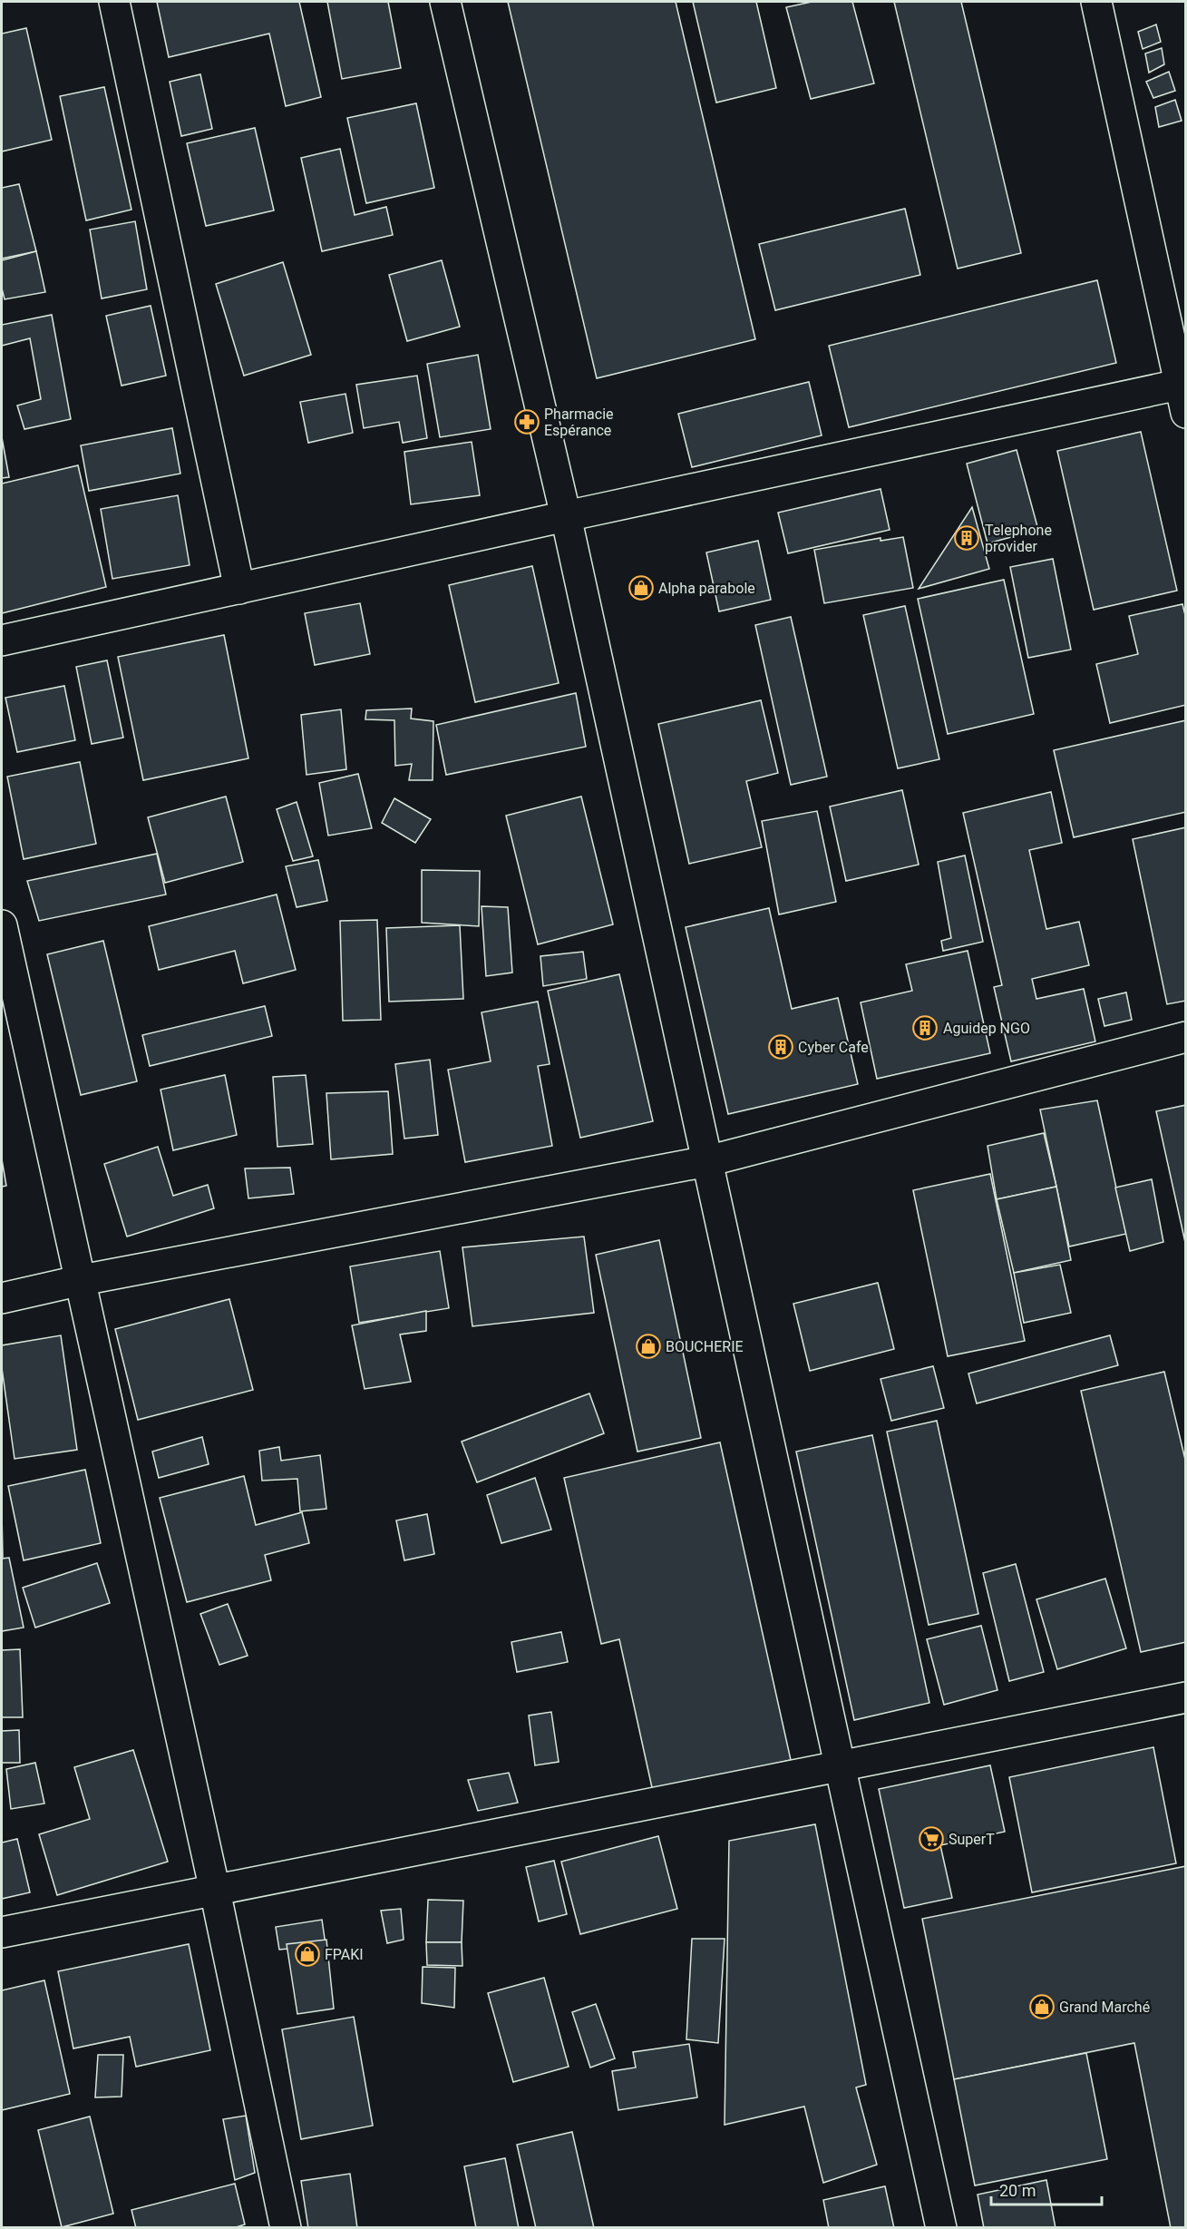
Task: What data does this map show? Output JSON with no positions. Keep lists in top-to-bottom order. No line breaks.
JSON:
{"places":{"pharmacy":["Pharmacie Espérance"],"building":["Telephone provider","Aguidep NGO","Cyber Cafe"],"shop":["Alpha parabole","BOUCHERIE","FPAKI","Grand Marché"],"supermarket":["SuperT"]},"scale_bar":"20 m"}
